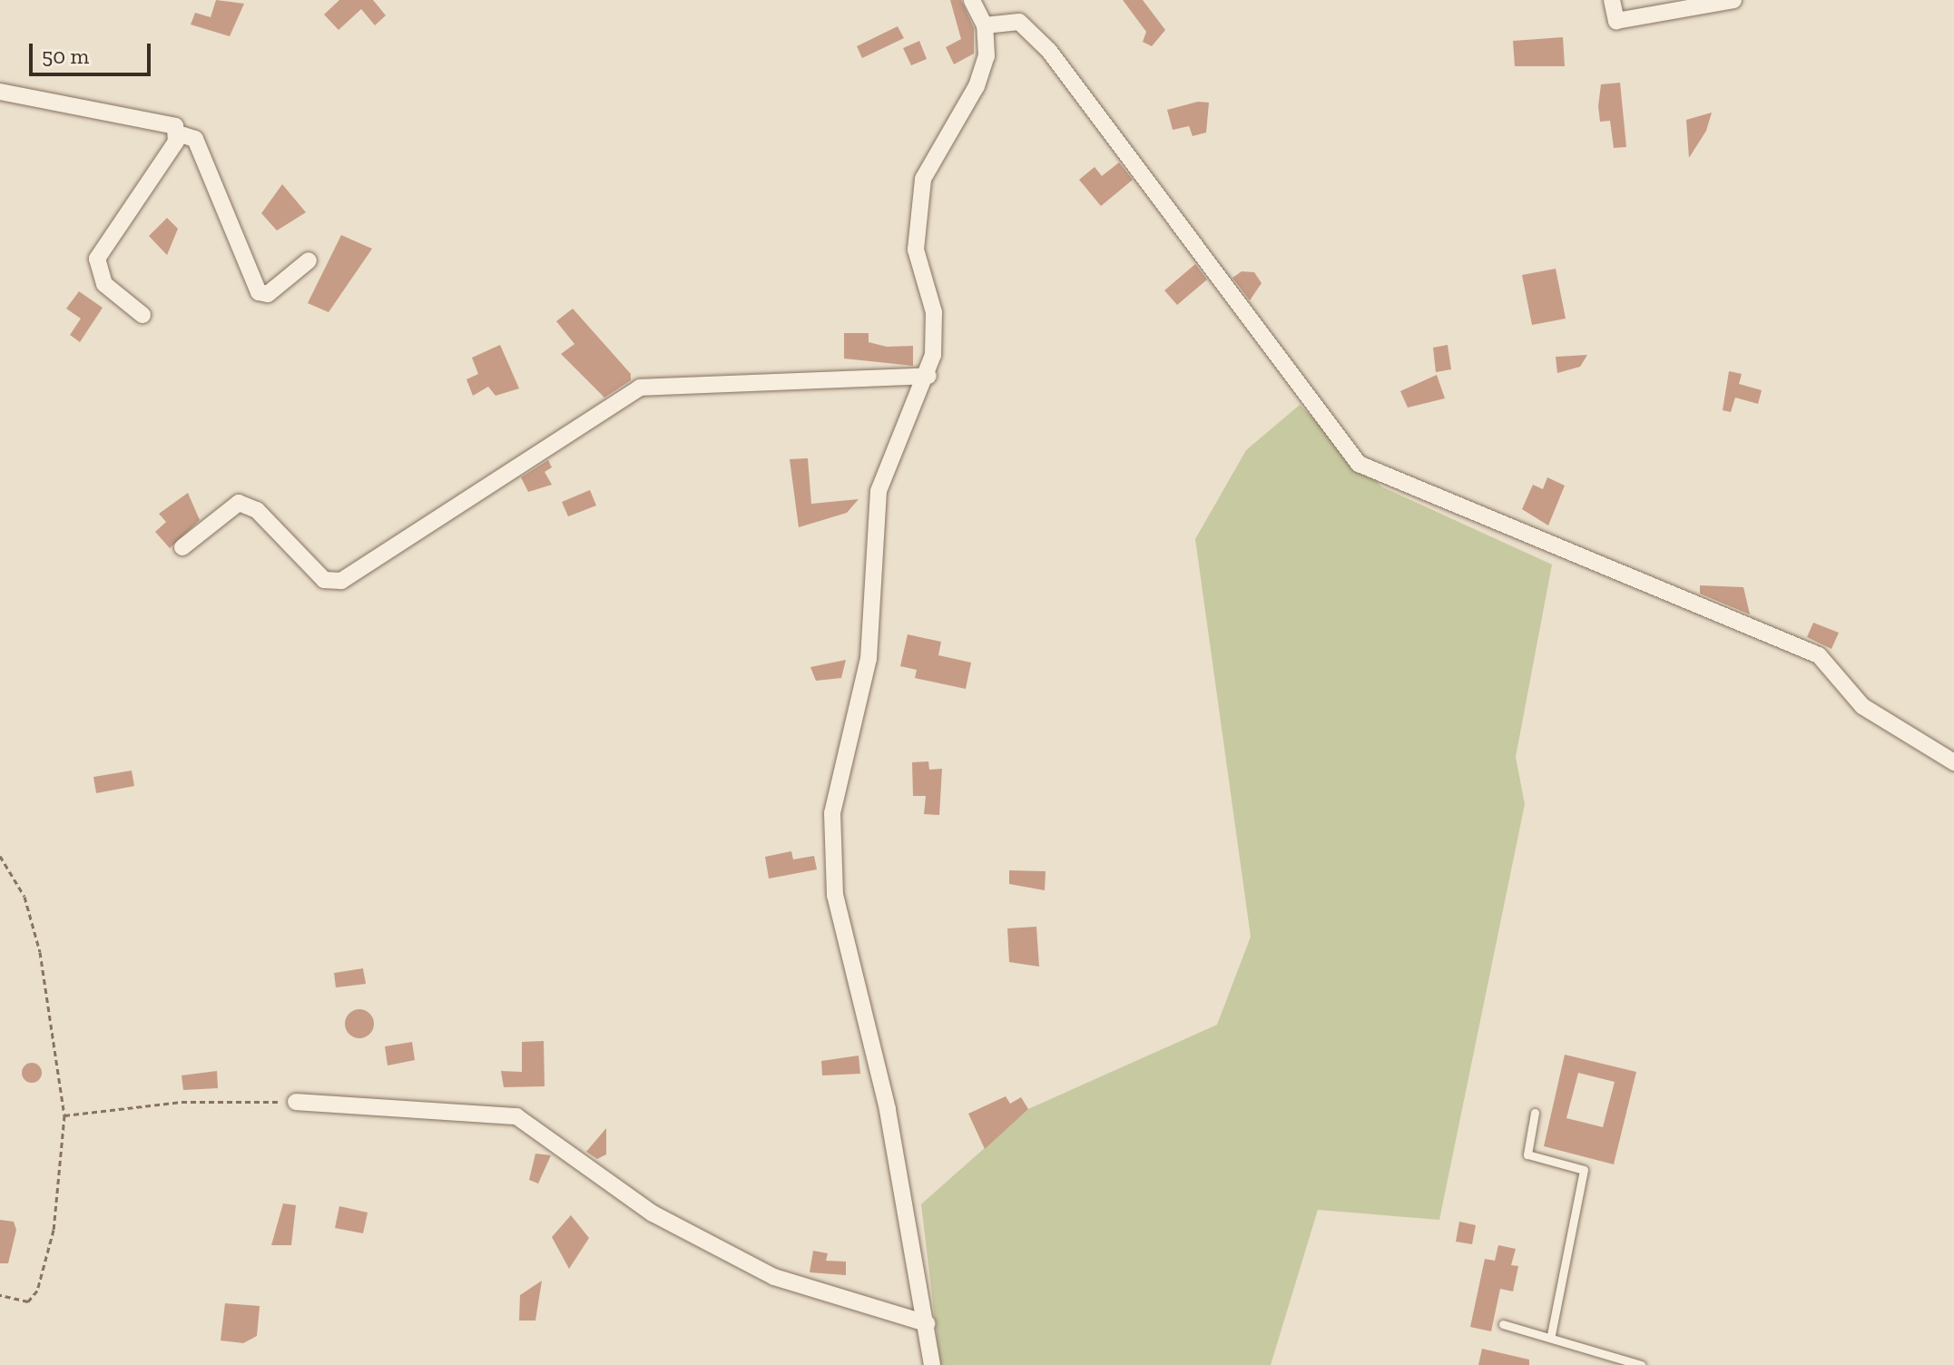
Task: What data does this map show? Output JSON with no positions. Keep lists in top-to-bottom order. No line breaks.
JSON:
{"scale_bar":"50 m"}
